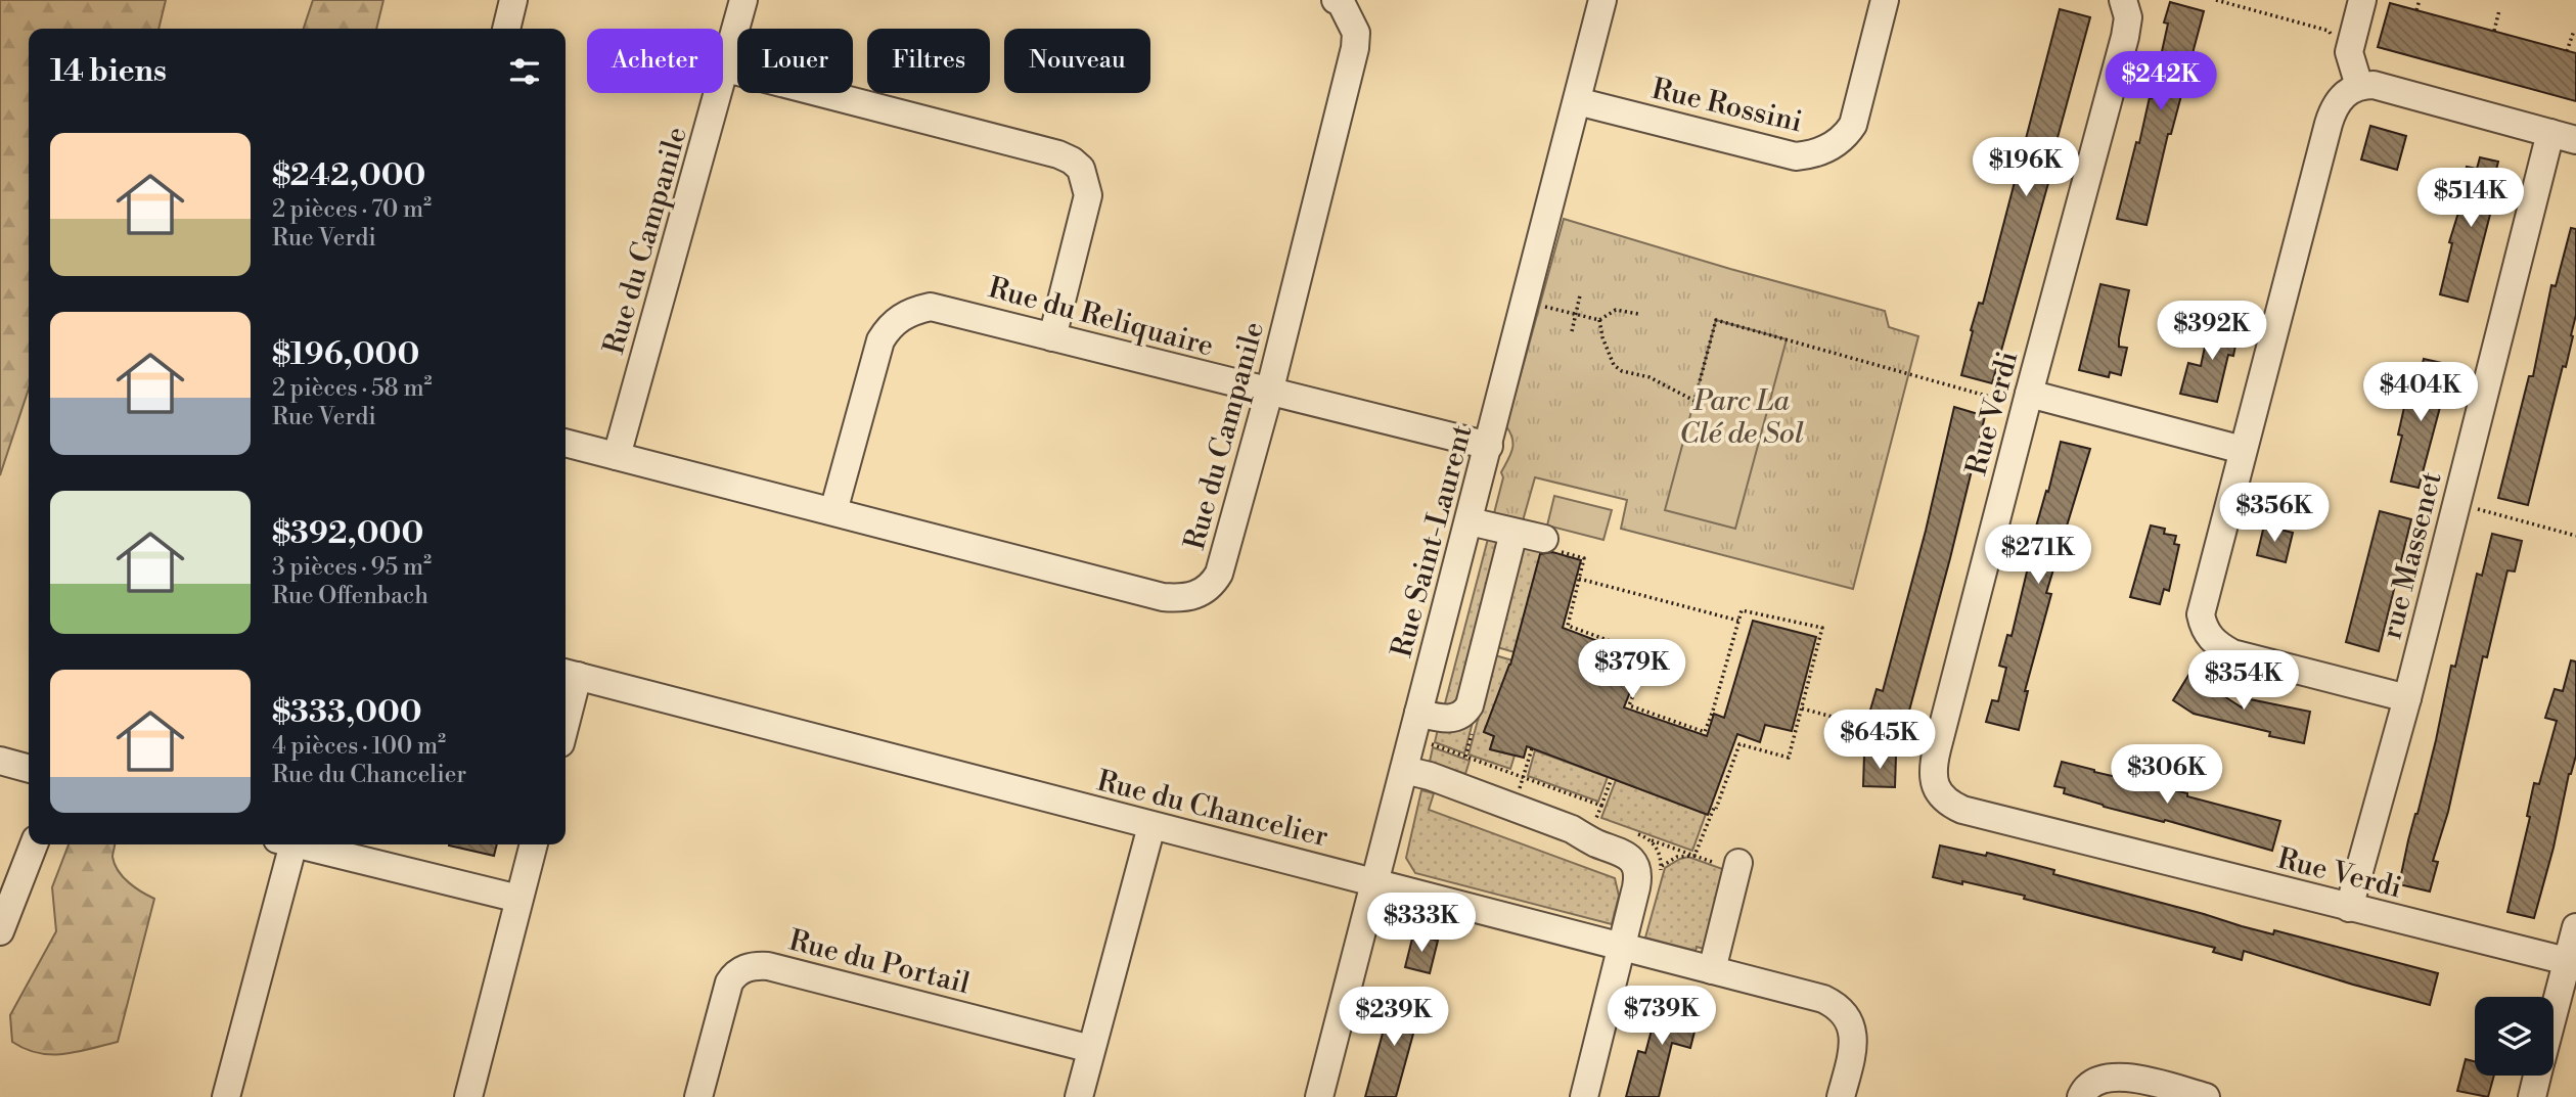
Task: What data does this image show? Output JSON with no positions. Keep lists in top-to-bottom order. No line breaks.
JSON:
{"streets":{"street":["Rue Rossini","Rue du Campanile","Rue du Reliquaire","Rue Verdi","Rue Saint-Laurent","rue Massenet","Rue du Chancelier","Rue du Portail"]},"crossings":[["Rue Rossini","Rue Saint-Laurent"],["Rue du Campanile","Rue du Reliquaire"],["Rue du Reliquaire","Rue Saint-Laurent"],["Rue Verdi","rue Massenet"],["Rue Saint-Laurent","Rue du Chancelier"]],"parks":["Parc La Clé de Sol"],"page":{"chip":["Acheter","Louer","Filtres","Nouveau"],"heading":"14 biens","price":["$242K","$196K","$514K","$392K","$404K","$356K","$271K","$379K","$354K","$645K","$306K","$333K","$739K","$239K"],"list":[{"name":"$242,000","note":"2 pièces · 70 m² · Rue Verdi"},{"name":"$196,000","note":"2 pièces · 58 m² · Rue Verdi"},{"name":"$392,000","note":"3 pièces · 95 m² · Rue Offenbach"},{"name":"$333,000","note":"4 pièces · 100 m² · Rue du Chancelier"}]}}
